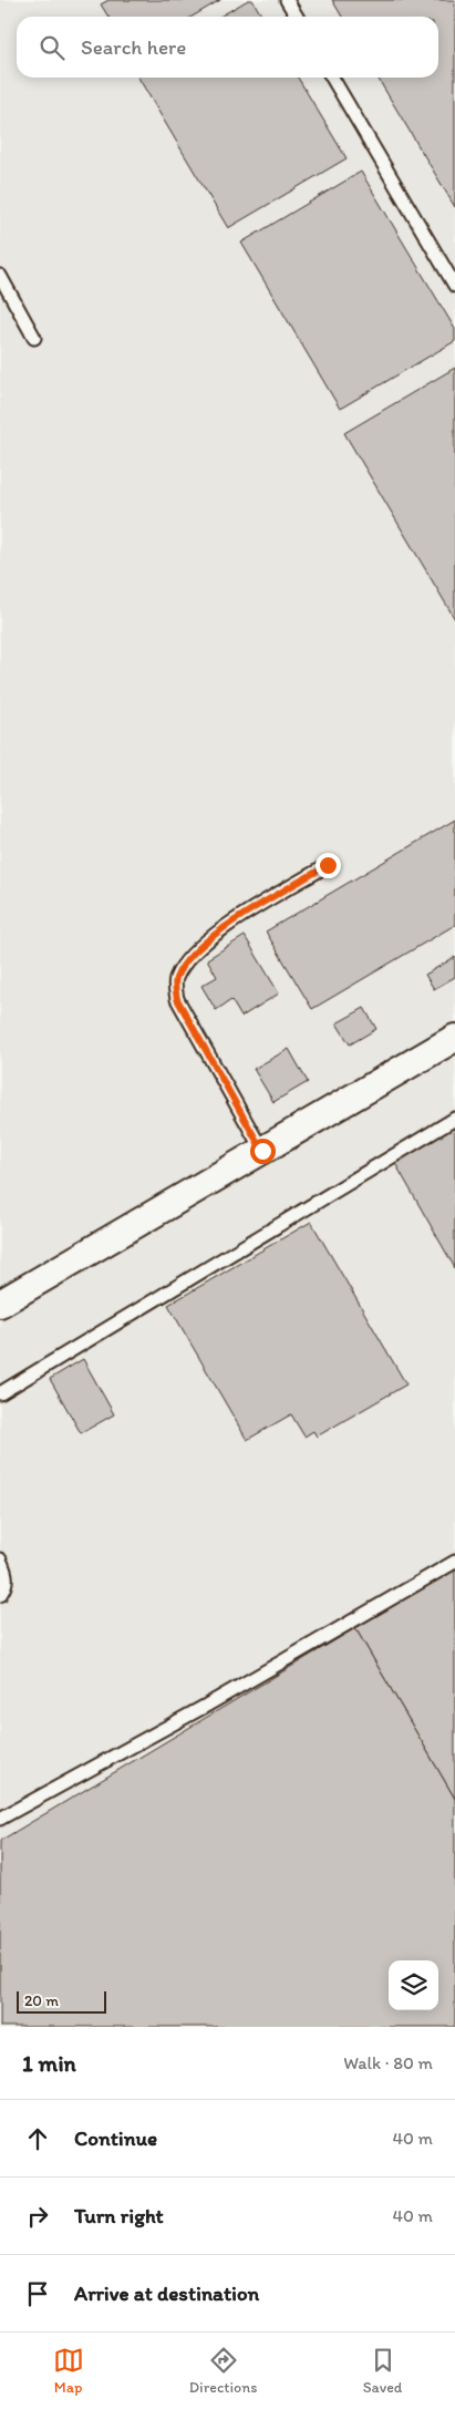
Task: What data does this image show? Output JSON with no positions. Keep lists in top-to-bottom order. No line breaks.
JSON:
{"scale_bar":"20 m","page":{"search":"Search here","scale":"20 m","heading":["1 min","Walk · 80 m"],"list":[["Continue","40 m"],["Turn right","40 m"],"Arrive at destination"],"nav":["Map","Directions","Saved"]}}
